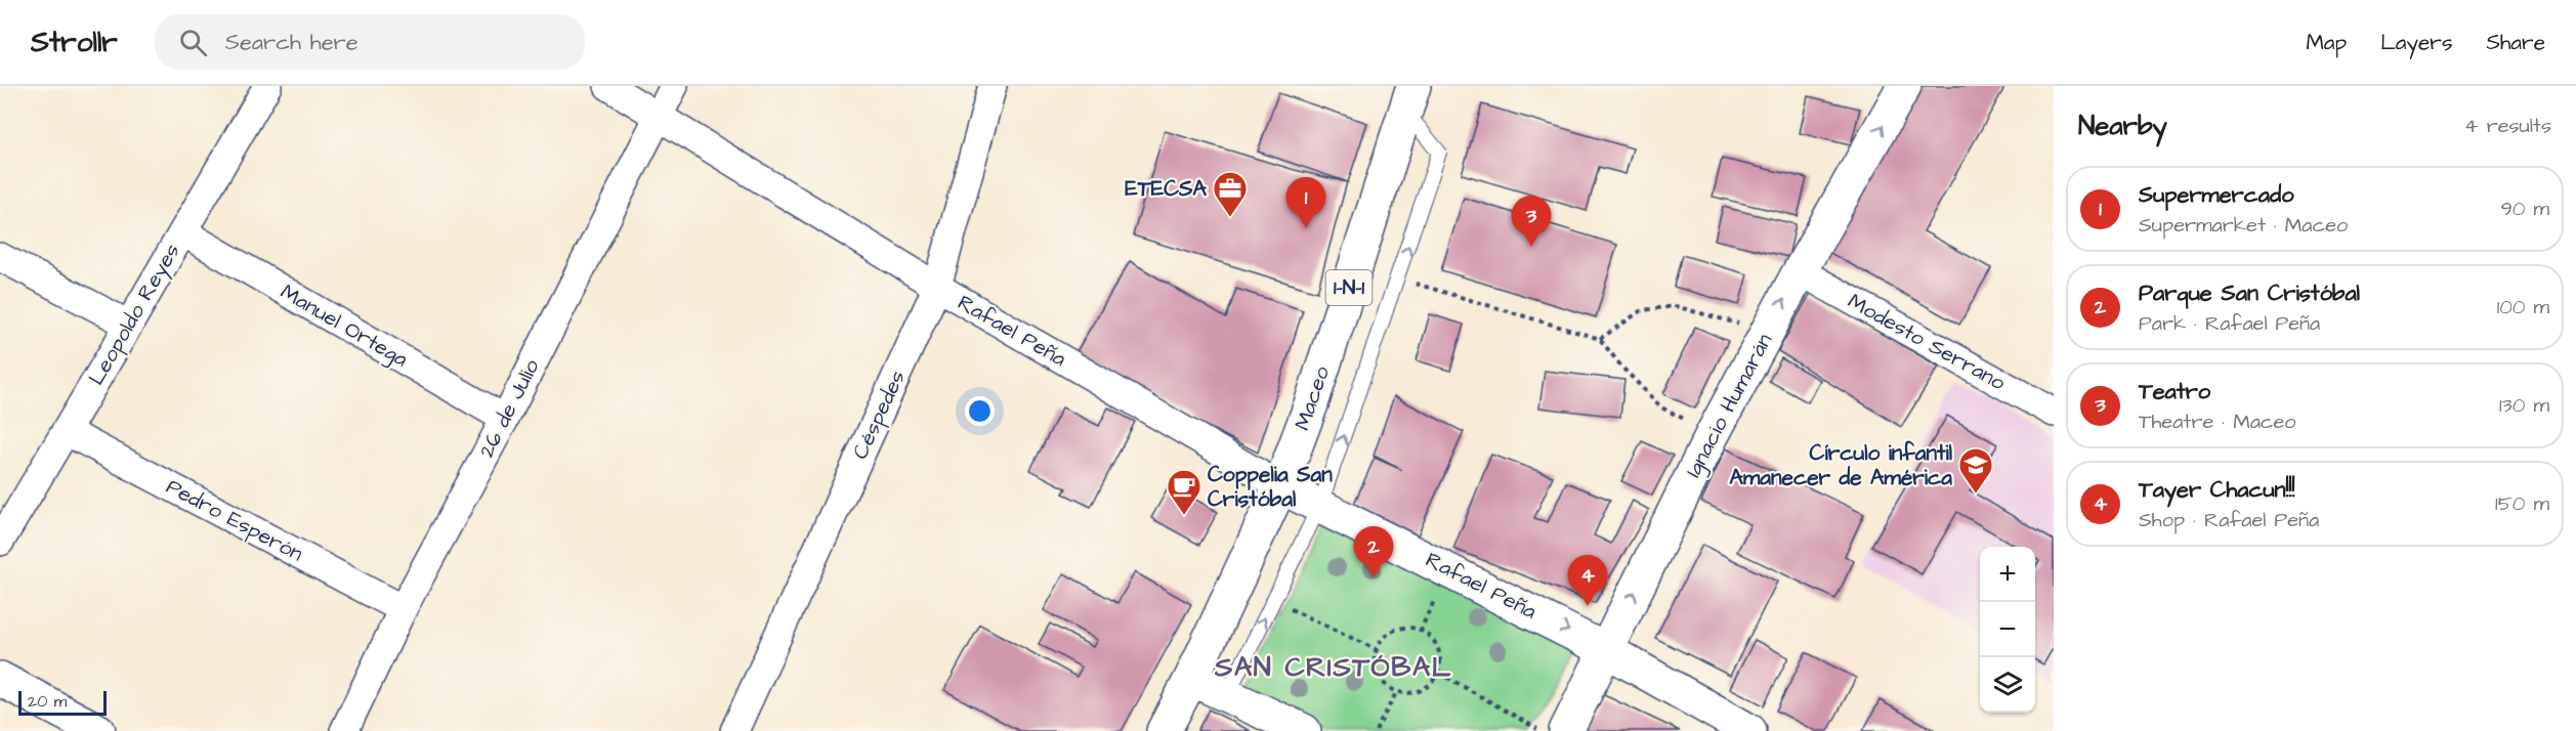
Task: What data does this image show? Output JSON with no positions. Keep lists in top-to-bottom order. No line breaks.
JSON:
{"streets":{"street":["1-N-1","Leopoldo Reyes","Manuel Ortega","Rafael Peña","Modesto Serrano","Maceo","Ignacio Humarán","26 de Julio","Céspedes","Pedro Esperón"]},"crossings":[["Leopoldo Reyes","Manuel Ortega"],["Leopoldo Reyes","Pedro Esperón"],["Manuel Ortega","26 de Julio"],["Rafael Peña","Maceo"],["Rafael Peña","Ignacio Humarán"],["Rafael Peña","26 de Julio"],["Rafael Peña","Céspedes"],["Modesto Serrano","Ignacio Humarán"],["26 de Julio","Pedro Esperón"]],"one_way":["Ignacio Humarán"],"districts":["SAN CRISTÓBAL"],"places":{"office":["ETECSA"],"school or university":["Círculo infantil Amanecer de América"],"cafe":["Coppelia San Cristóbal"]},"scale_bar":"20 m","page":{"header":"Strollr","search":"Search here","nav":["Map","Layers","Share"],"heading":["Nearby","4 results"],"list":[{"mark":"1","name":"Supermercado","note":"Supermarket · Maceo","value":"90 m"},{"mark":"2","name":"Parque San Cristóbal","note":"Park · Rafael Peña","value":"100 m"},{"mark":"3","name":"Teatro","note":"Theatre · Maceo","value":"130 m"},{"mark":"4","name":"Tayer Chacun!!!","note":"Shop · Rafael Peña","value":"150 m"}],"pins":["1","3","2","4"],"map_buttons":["+","−"],"scale":"20 m"}}
